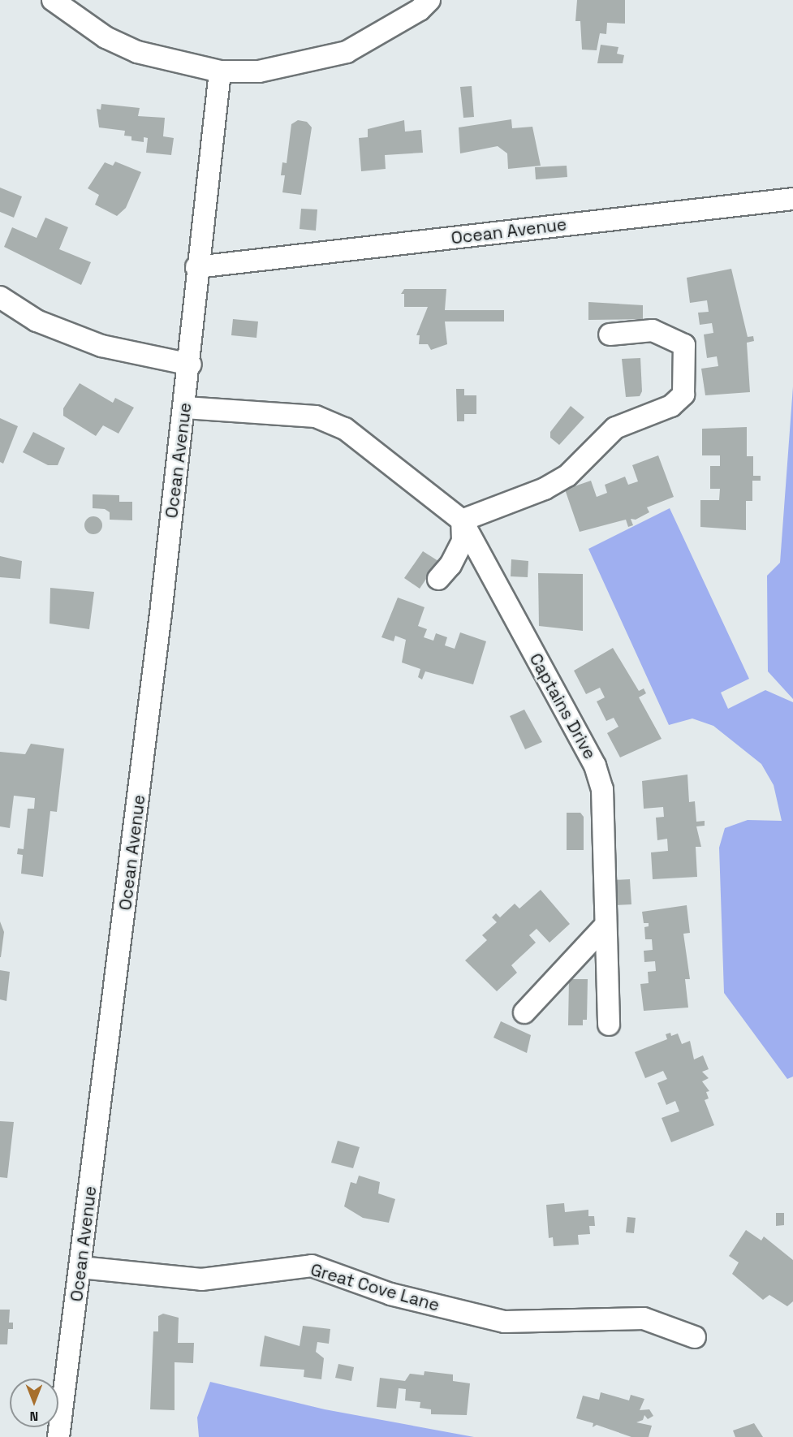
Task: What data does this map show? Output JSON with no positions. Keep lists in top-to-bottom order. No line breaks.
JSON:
{"streets":{"street":["Ocean Avenue","Captains Drive","Great Cove Lane"]},"crossings":[["Ocean Avenue","Captains Drive"],["Ocean Avenue","Great Cove Lane"]],"north":"bottom"}
